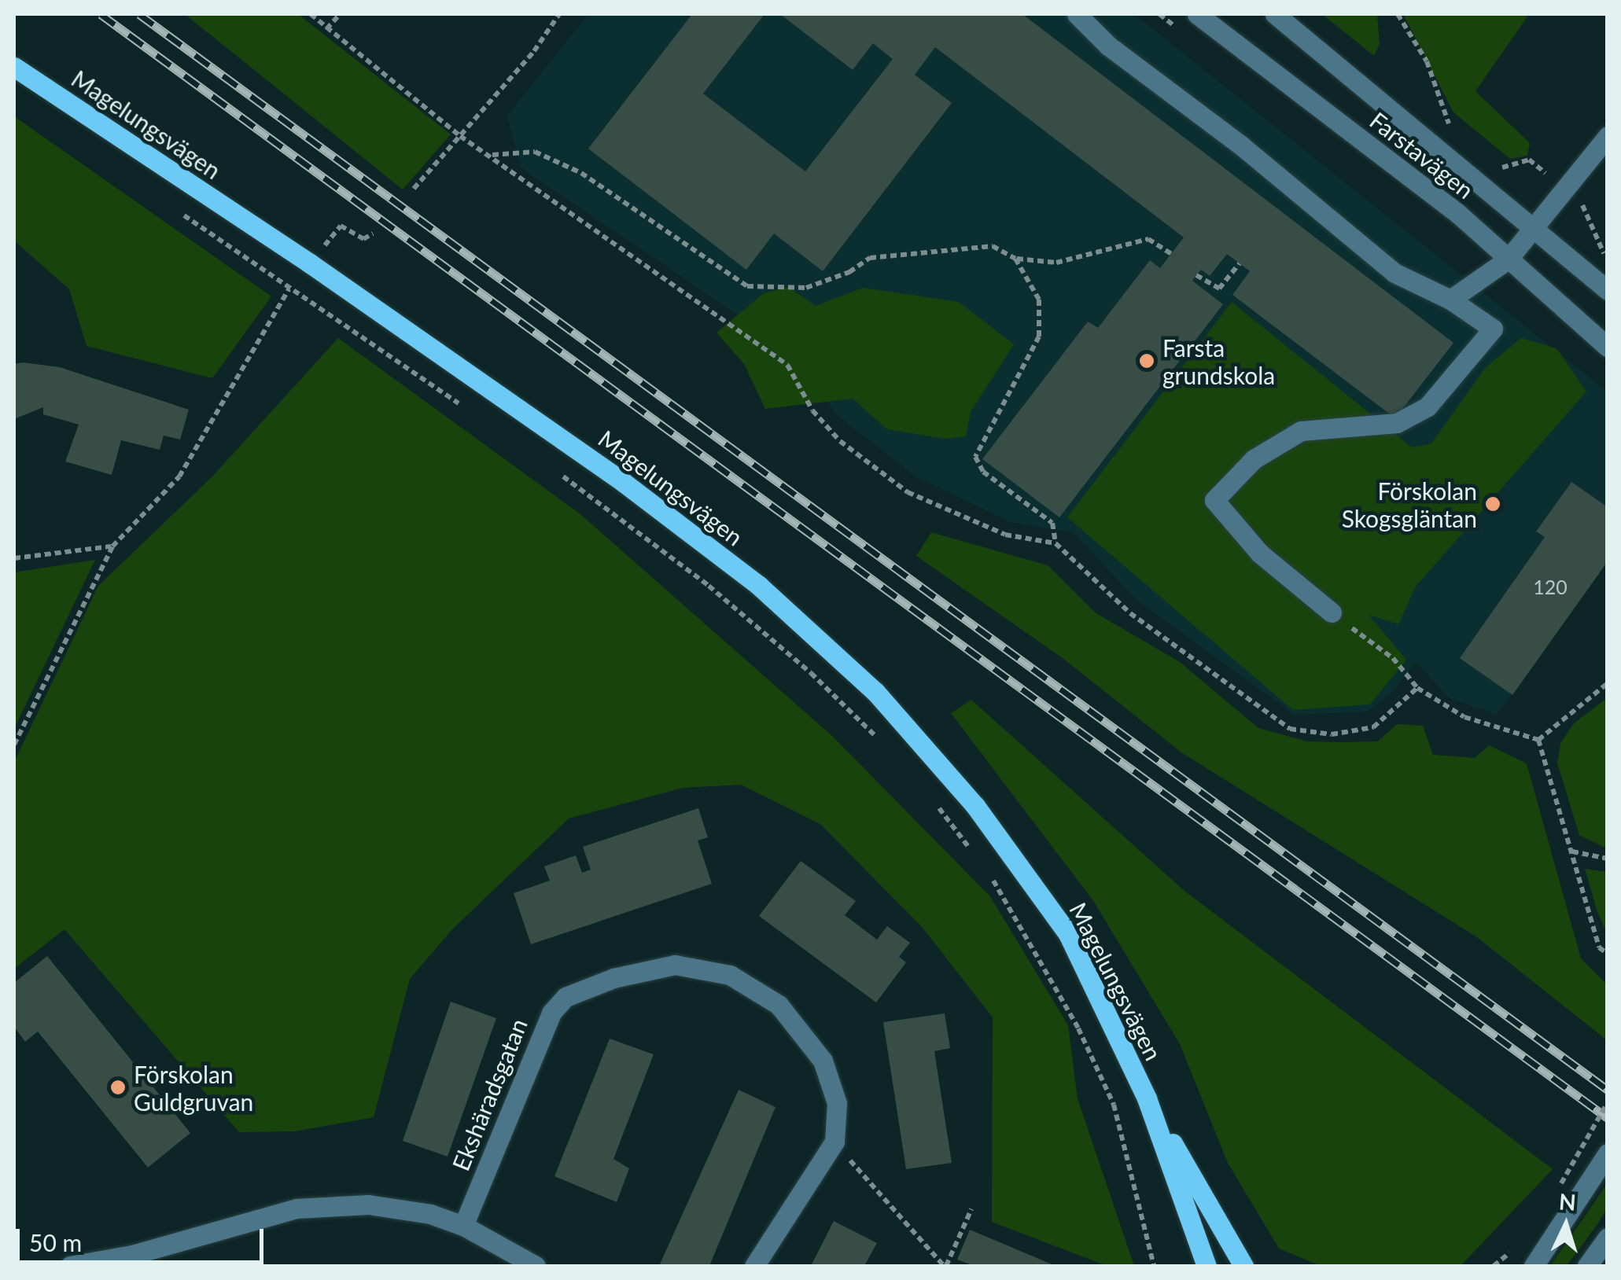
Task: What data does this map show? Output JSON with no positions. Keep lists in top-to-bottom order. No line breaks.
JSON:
{"streets":{"main road":["Magelungsvägen"],"street":["Farstavägen","Ekshäradsgatan"]},"places":["Farsta grundskola","Förskolan Skogsgläntan","Förskolan Guldgruvan"],"house_numbers":["120"],"scale_bar":"50 m","north":"top"}
